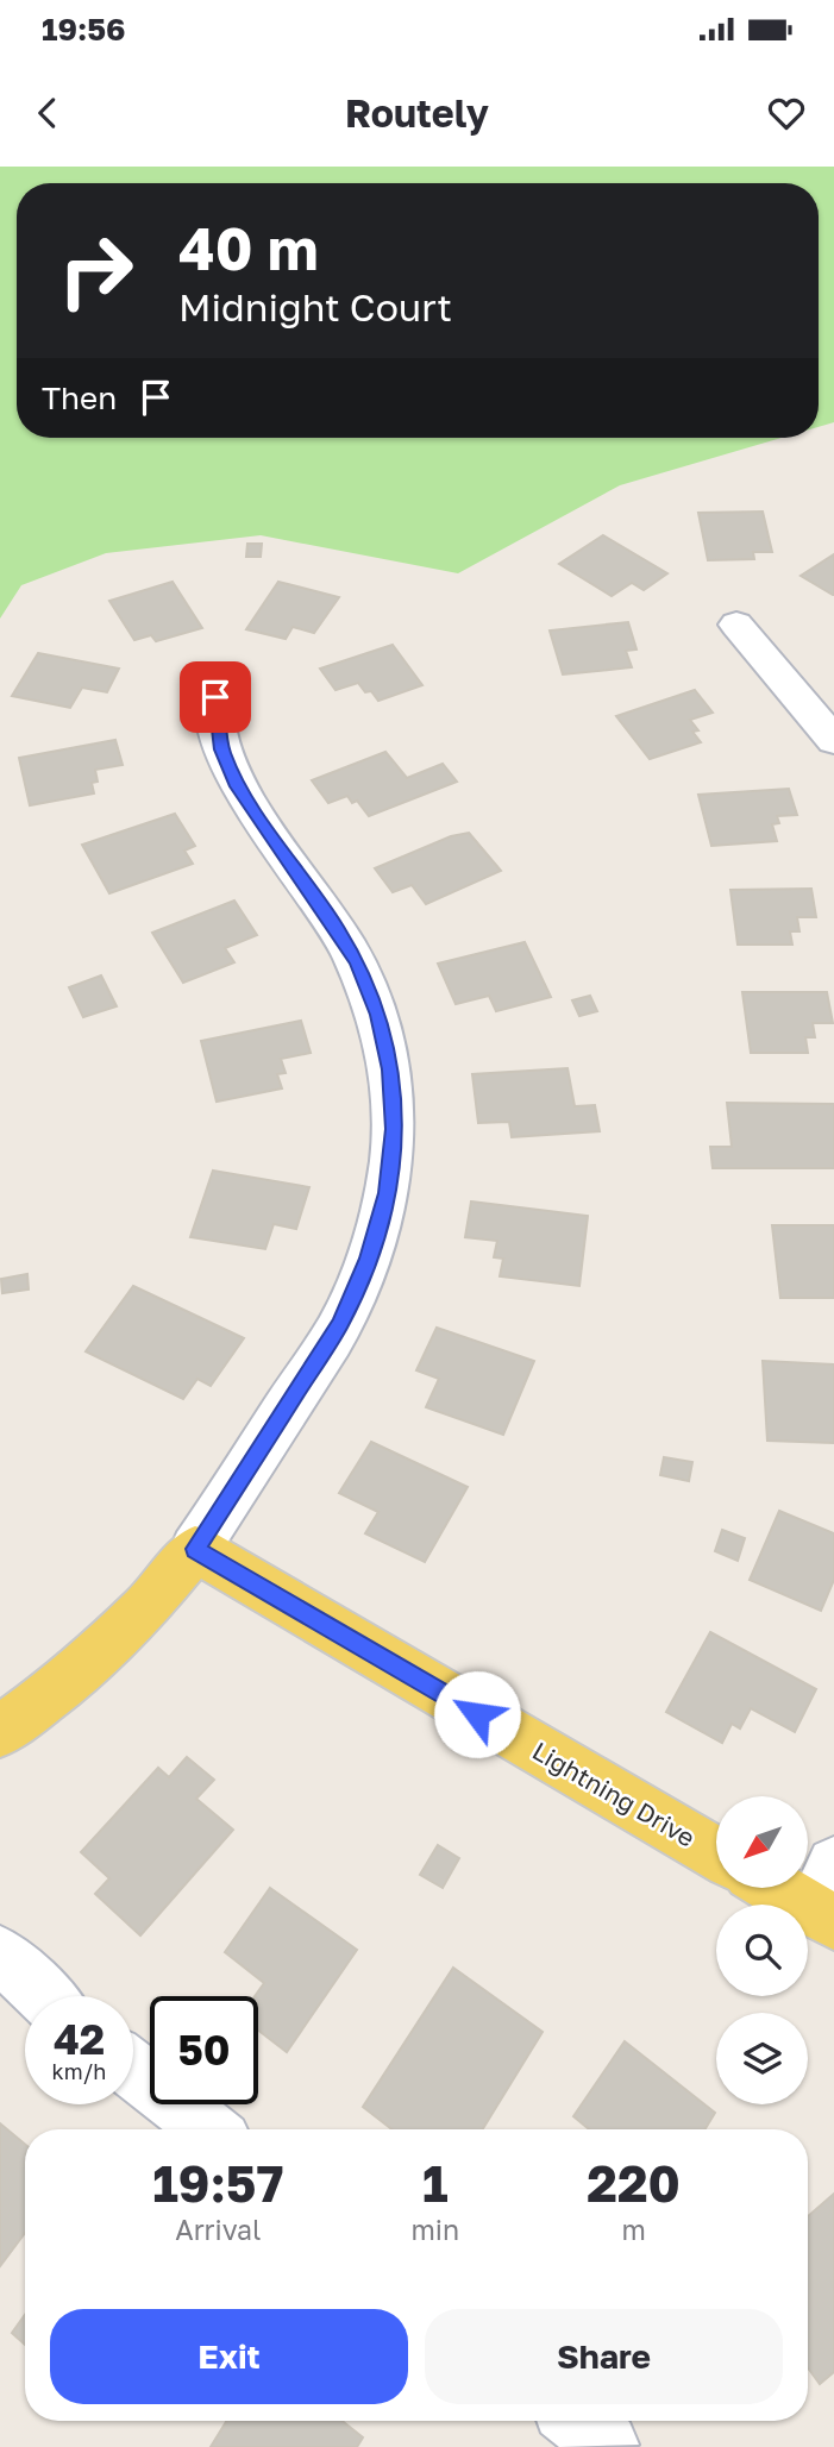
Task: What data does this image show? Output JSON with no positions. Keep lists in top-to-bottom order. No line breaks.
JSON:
{"streets":{"main road":["Lightning Drive"]},"north":"bottom left","page":{"status":"19:56","header":"Routely","turn":["40 m","Midnight Court"],"then":"Then","speed":"42 km/h","limit":"50","eta":["19:57","Arrival","1","min","220","m"],"buttons":["Exit","Share"]}}
